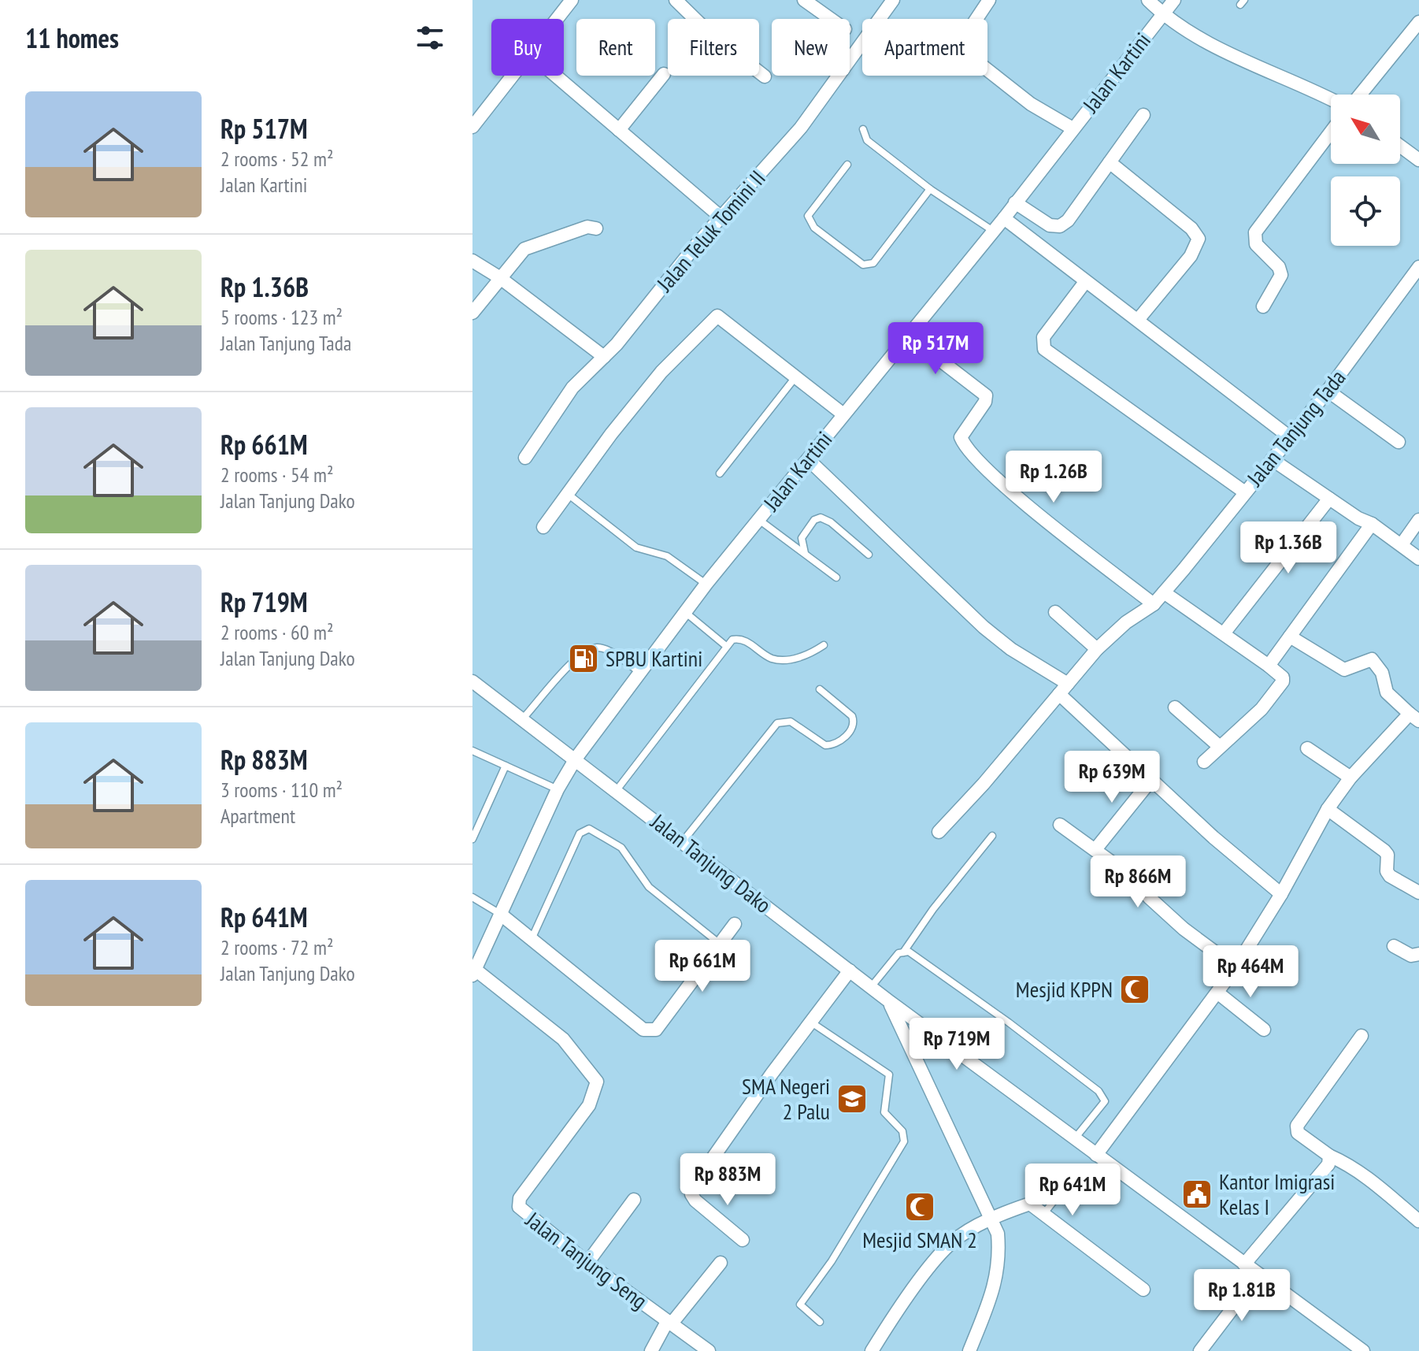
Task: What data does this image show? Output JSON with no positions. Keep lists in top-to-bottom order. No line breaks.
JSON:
{"streets":{"street":["Jalan Kartini","Jalan Teluk Tomini II","Jalan Tanjung Tada","Jalan Tanjung Dako","Jalan Tanjung Seng"]},"crossings":[["Jalan Kartini","Jalan Tanjung Dako"],["Jalan Kartini","Jalan Tanjung Seng"]],"places":{"fuel station":["SPBU Kartini"],"mosque":["Mesjid KPPN","Mesjid SMAN 2"],"school or university":["SMA Negeri 2 Palu"],"public building":["Kantor Imigrasi Kelas I"]},"north":"top left","page":{"heading":"11 homes","chip":["Buy","Rent","Filters","New","Apartment"],"list":[{"name":"Rp 517M","note":"2 rooms · 52 m² · Jalan Kartini"},{"name":"Rp 1.36B","note":"5 rooms · 123 m² · Jalan Tanjung Tada"},{"name":"Rp 661M","note":"2 rooms · 54 m² · Jalan Tanjung Dako"},{"name":"Rp 719M","note":"2 rooms · 60 m² · Jalan Tanjung Dako"},{"name":"Rp 883M","note":"3 rooms · 110 m² · Apartment"},{"name":"Rp 641M","note":"2 rooms · 72 m² · Jalan Tanjung Dako"}],"price":["Rp 517M","Rp 1.26B","Rp 1.36B","Rp 639M","Rp 866M","Rp 661M","Rp 464M","Rp 719M","Rp 883M","Rp 641M","Rp 1.81B"]}}
